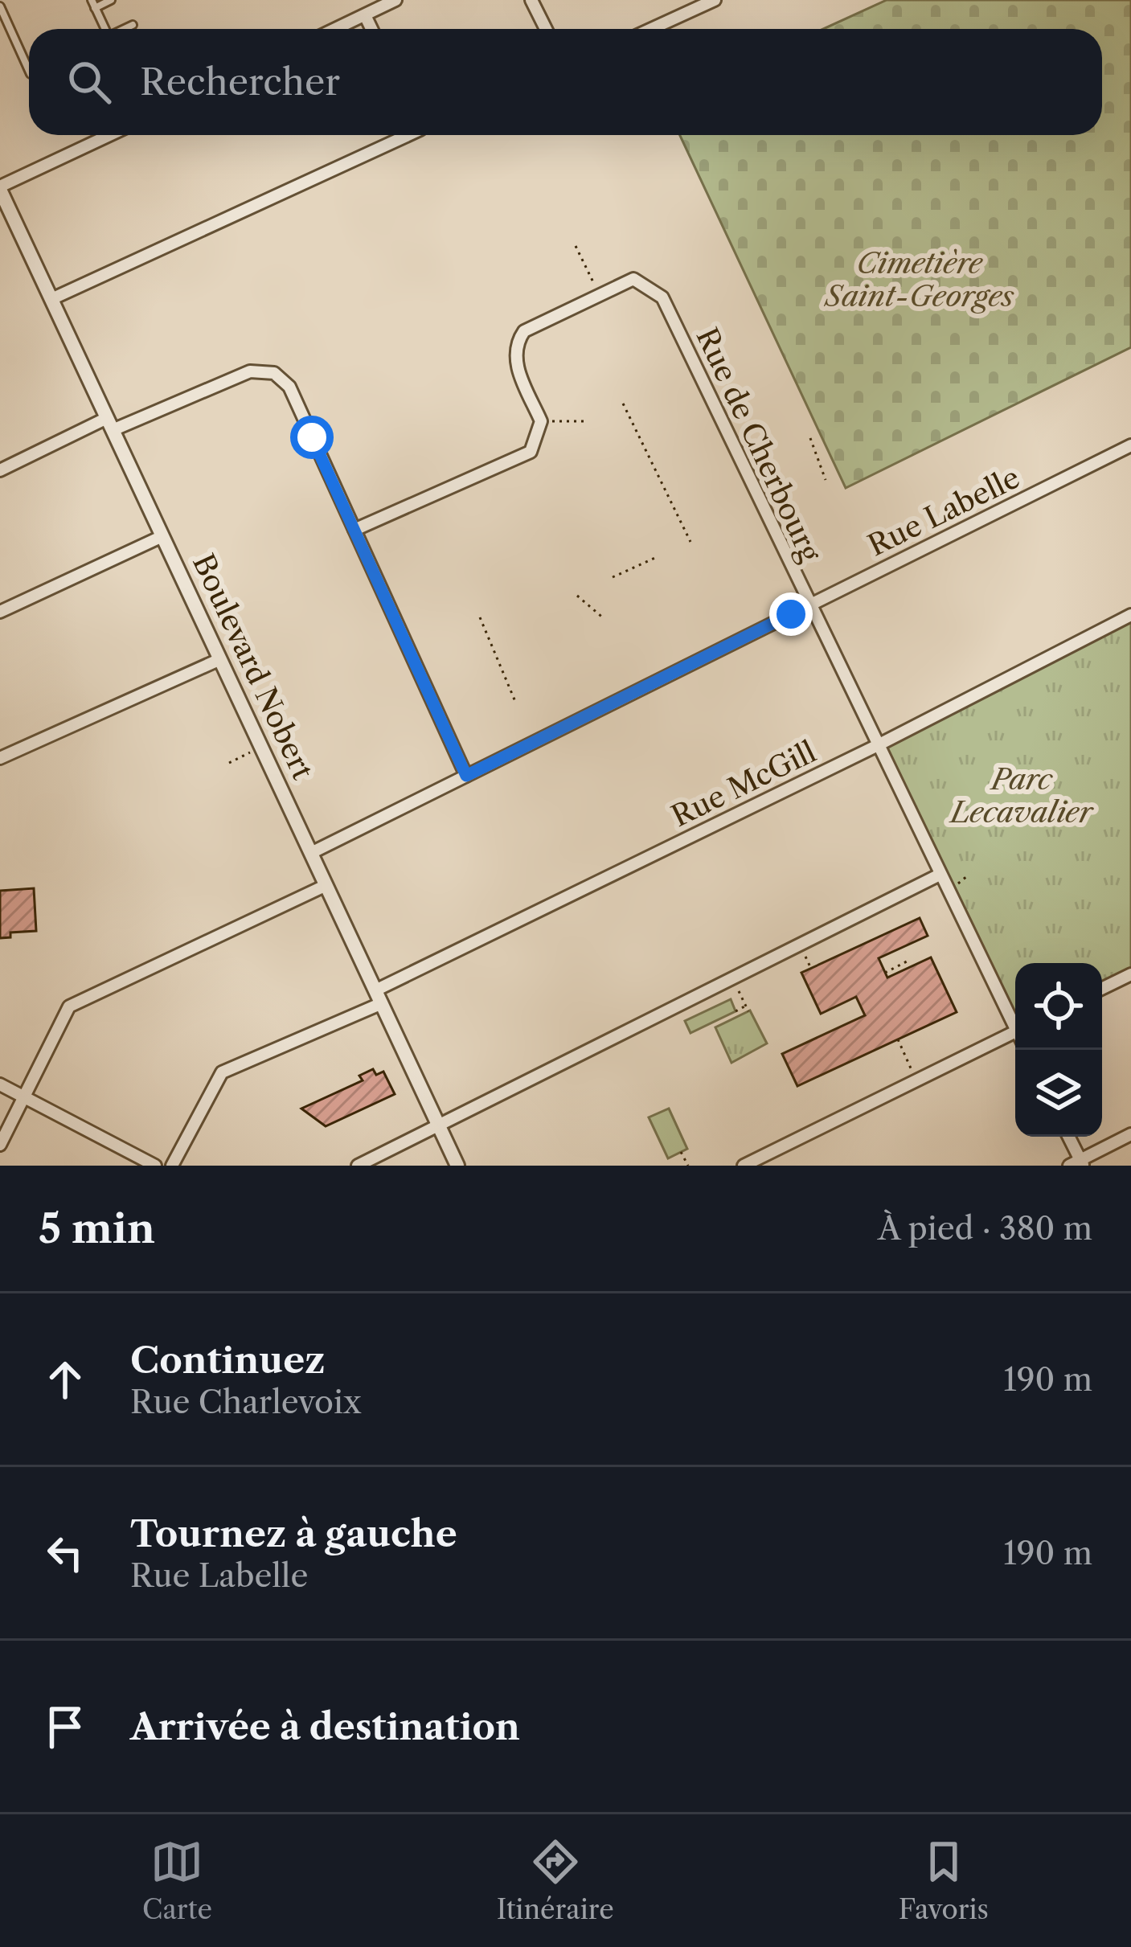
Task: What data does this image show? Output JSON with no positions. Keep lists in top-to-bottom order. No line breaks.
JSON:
{"streets":{"street":["Rue de Cherbourg","Rue Labelle","Boulevard Nobert","Rue McGill"]},"crossings":[["Rue de Cherbourg","Rue Labelle"],["Rue de Cherbourg","Rue McGill"],["Rue Labelle","Boulevard Nobert"],["Boulevard Nobert","Rue McGill"]],"parks":["Cimetière Saint-Georges","Parc Lecavalier"],"page":{"search":"Rechercher","heading":["5 min","À pied · 380 m"],"list":[["Continuez","Rue Charlevoix","190 m"],["Tournez à gauche","Rue Labelle","190 m"],"Arrivée à destination"],"nav":["Carte","Itinéraire","Favoris"]}}
